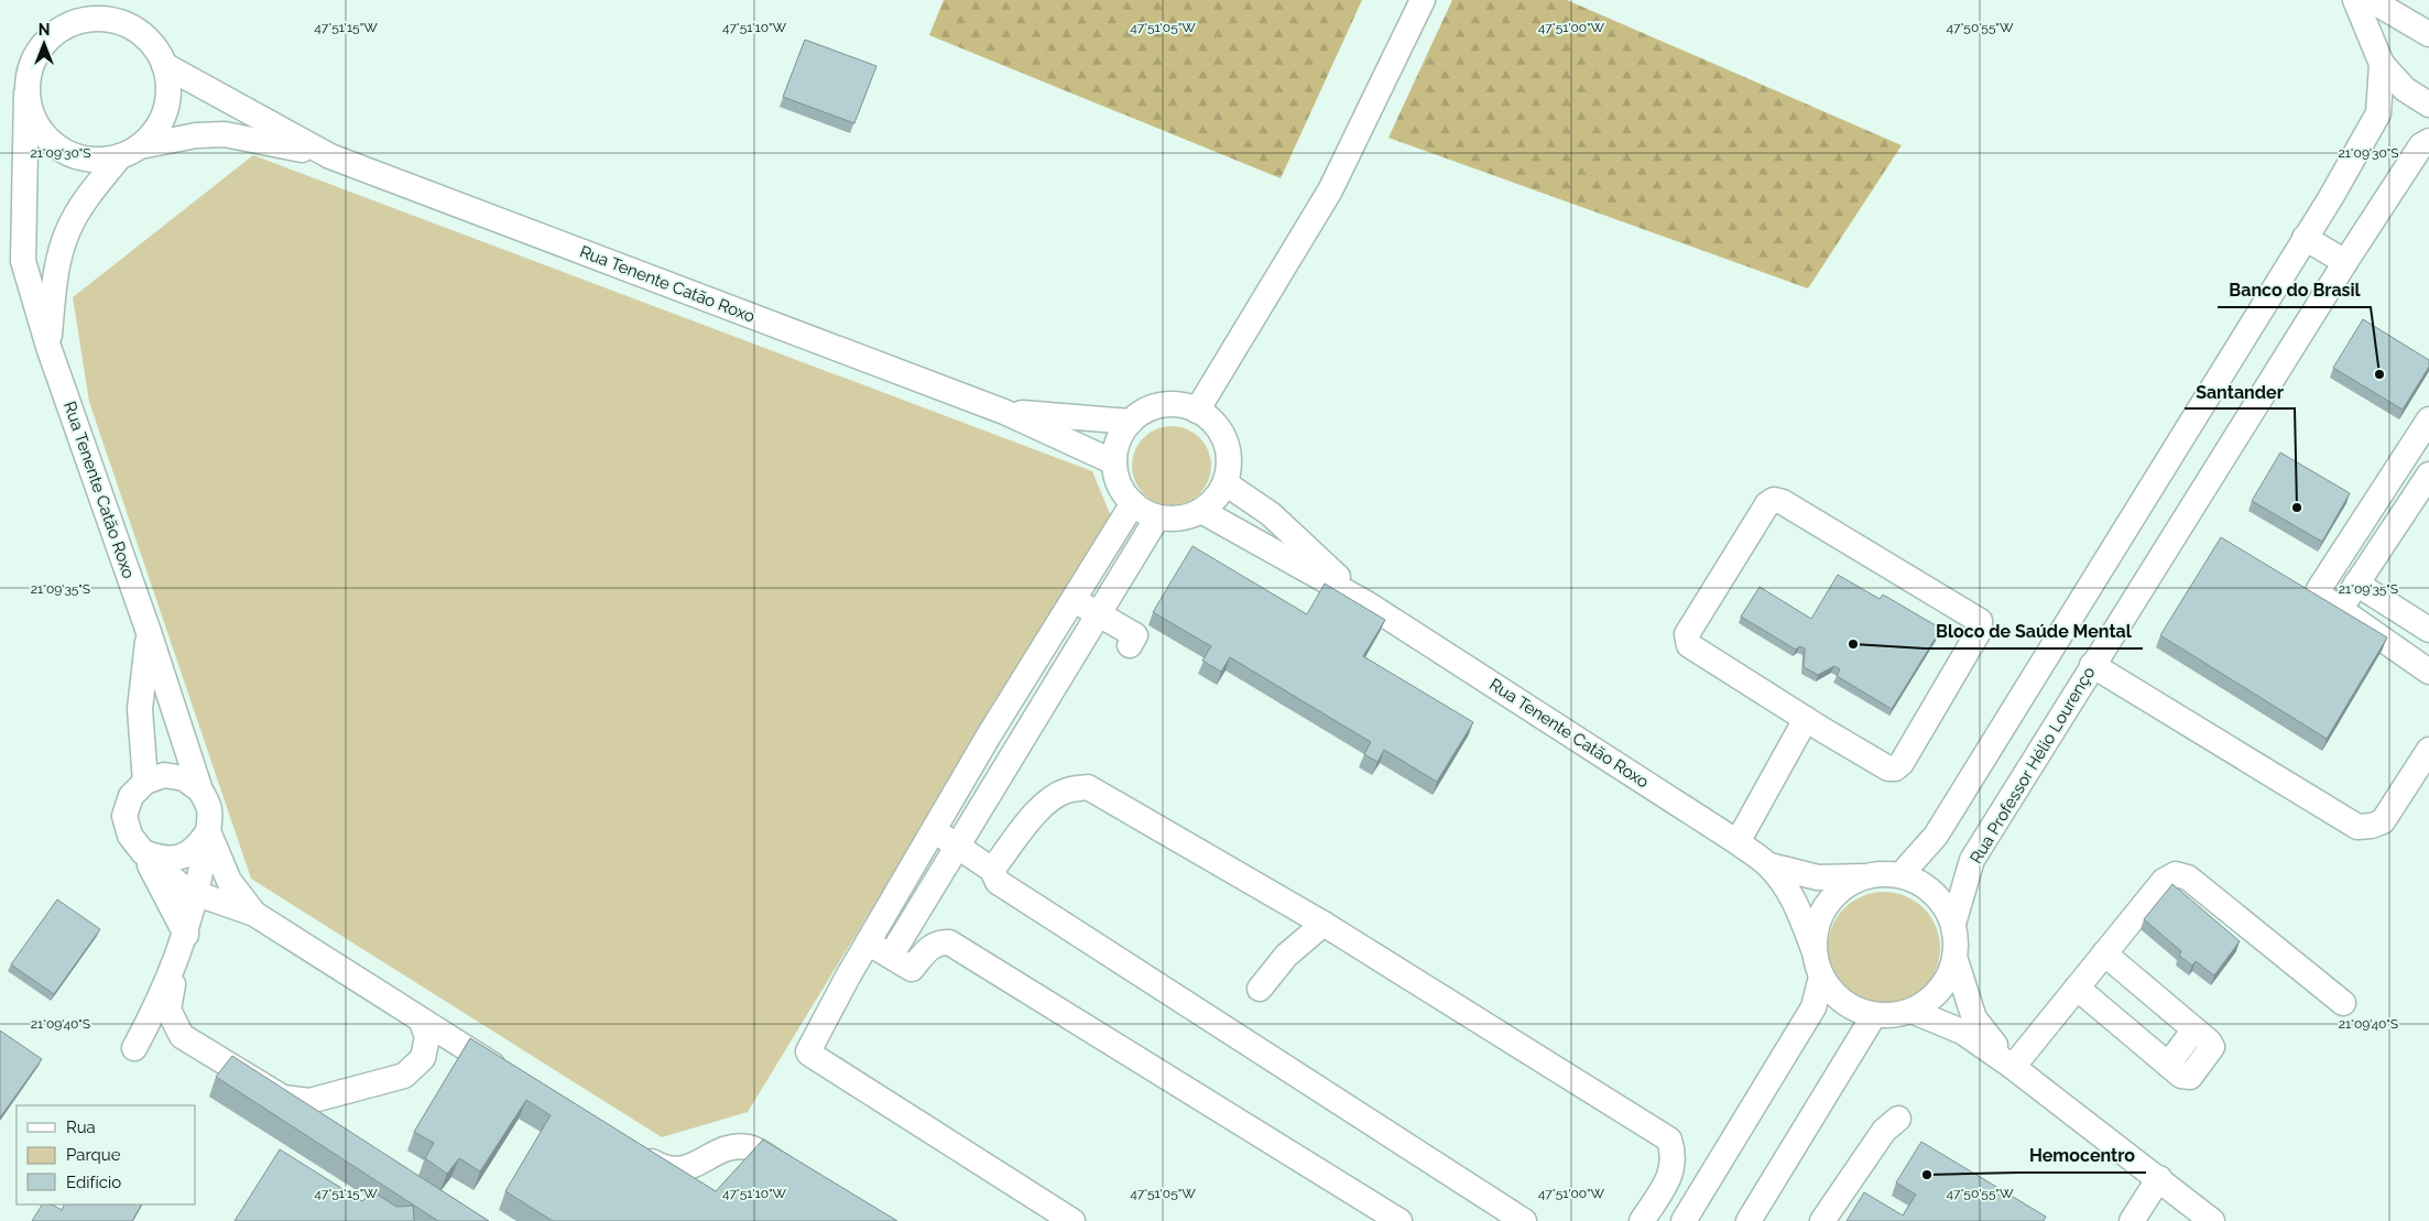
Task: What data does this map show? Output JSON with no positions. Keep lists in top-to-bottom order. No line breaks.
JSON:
{"streets":{"street":["Rua Tenente Catão Roxo","Rua Professor Hélio Lourenço"]},"crossings":[["Rua Tenente Catão Roxo","Rua Professor Hélio Lourenço"]],"places":["Banco do Brasil","Santander","Bloco de Saúde Mental","Hemocentro"],"legend":["Rua","Parque","Edifício"],"north":"top","coordinates":["47°51'15\"W","47°51'10\"W","47°51'05\"W","47°51'00\"W","47°50'55\"W","21°09'30\"S","21°09'35\"S","21°09'40\"S"]}
